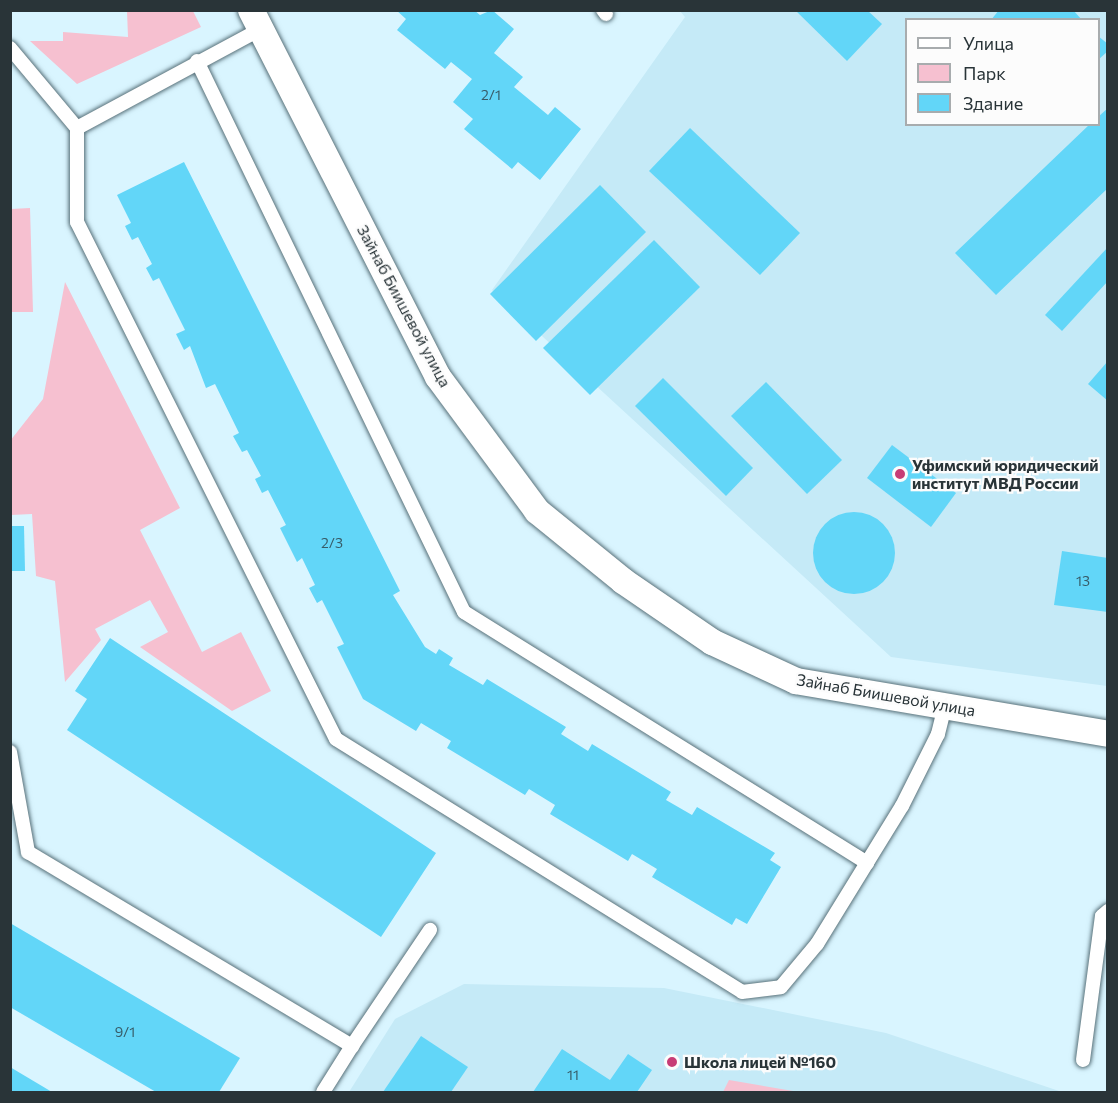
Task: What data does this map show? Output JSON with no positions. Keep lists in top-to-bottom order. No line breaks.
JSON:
{"streets":{"street":["Зайнаб Биишевой улица"]},"places":["Уфимский юридический институт МВД России","Школа лицей №160"],"house_numbers":["2/1","2/3","13","9/1","11"],"legend":["Улица","Парк","Здание"]}
